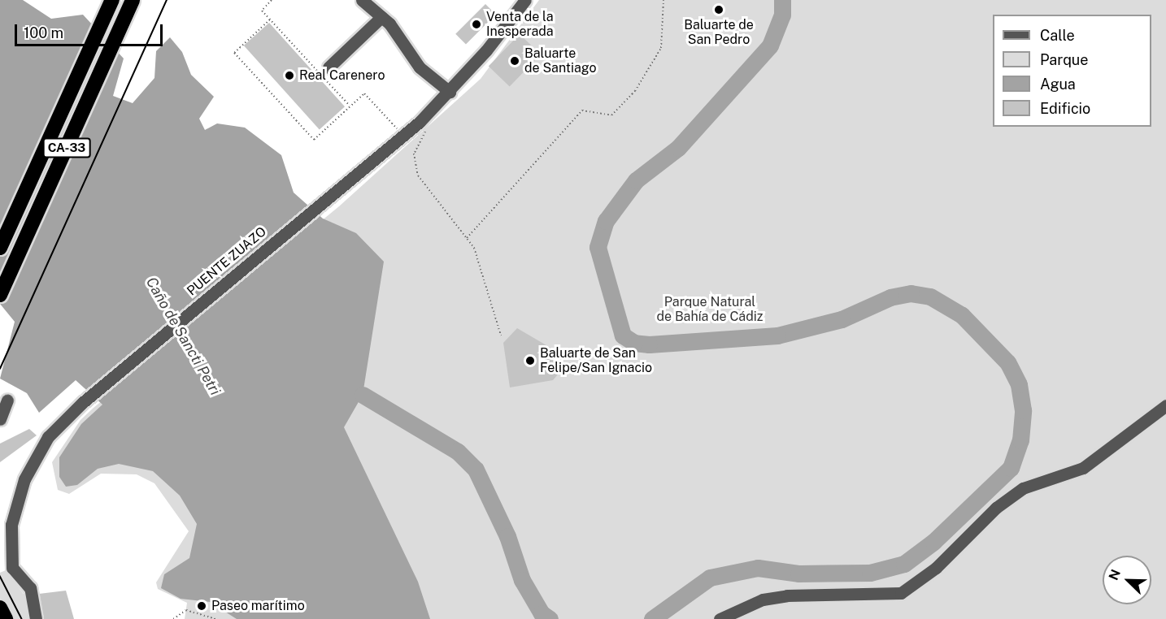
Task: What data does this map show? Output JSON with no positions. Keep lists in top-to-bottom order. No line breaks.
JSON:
{"streets":{"highway":["CA-33"],"street":["PUENTE ZUAZO"]},"water":["Caño de Sancti Petri"],"parks":["Parque Natural de Bahía de Cádiz"],"places":["Baluarte de San Pedro","Venta de la Inesperada","Baluarte de Santiago","Real Carenero","Baluarte de San Felipe/San Ignacio","Paseo marítimo"],"legend":["Calle","Parque","Agua","Edificio"],"scale_bar":"100 m","north":"top left"}
